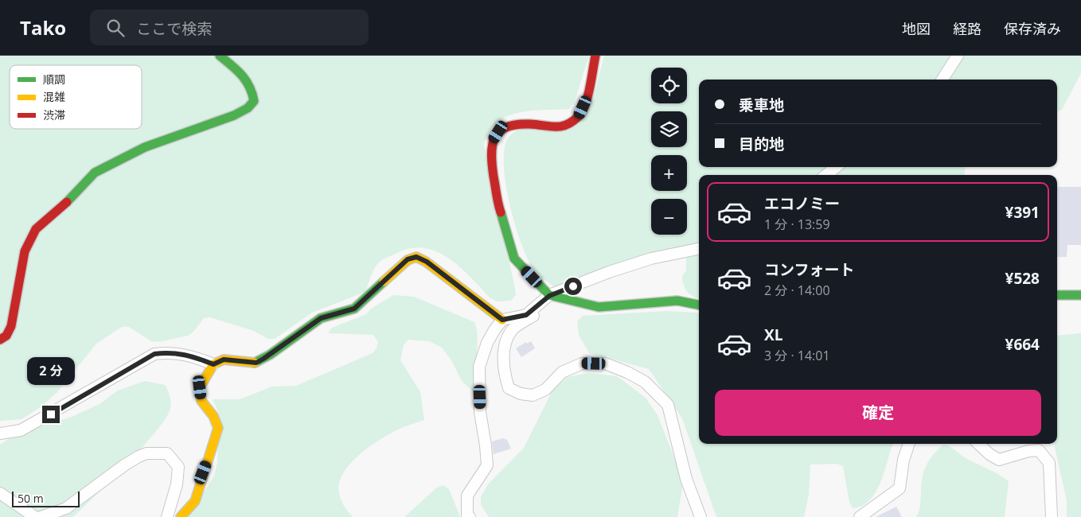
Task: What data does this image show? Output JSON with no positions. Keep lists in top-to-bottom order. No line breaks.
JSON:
{"legend":["順調","混雑","渋滞"],"scale_bar":"50 m","page":{"header":"Tako","search":"ここで検索","nav":["地図","経路","保存済み"],"map_buttons":["+","−"],"banner":["乗車地","目的地"],"list":[{"name":"エコノミー","note":"1 分 · 13:59","value":"¥391"},{"name":"コンフォート","note":"2 分 · 14:00","value":"¥528"},{"name":"XL","note":"3 分 · 14:01","value":"¥664"}],"bubble":"2 分","buttons":"確定","scale":"50 m"}}
